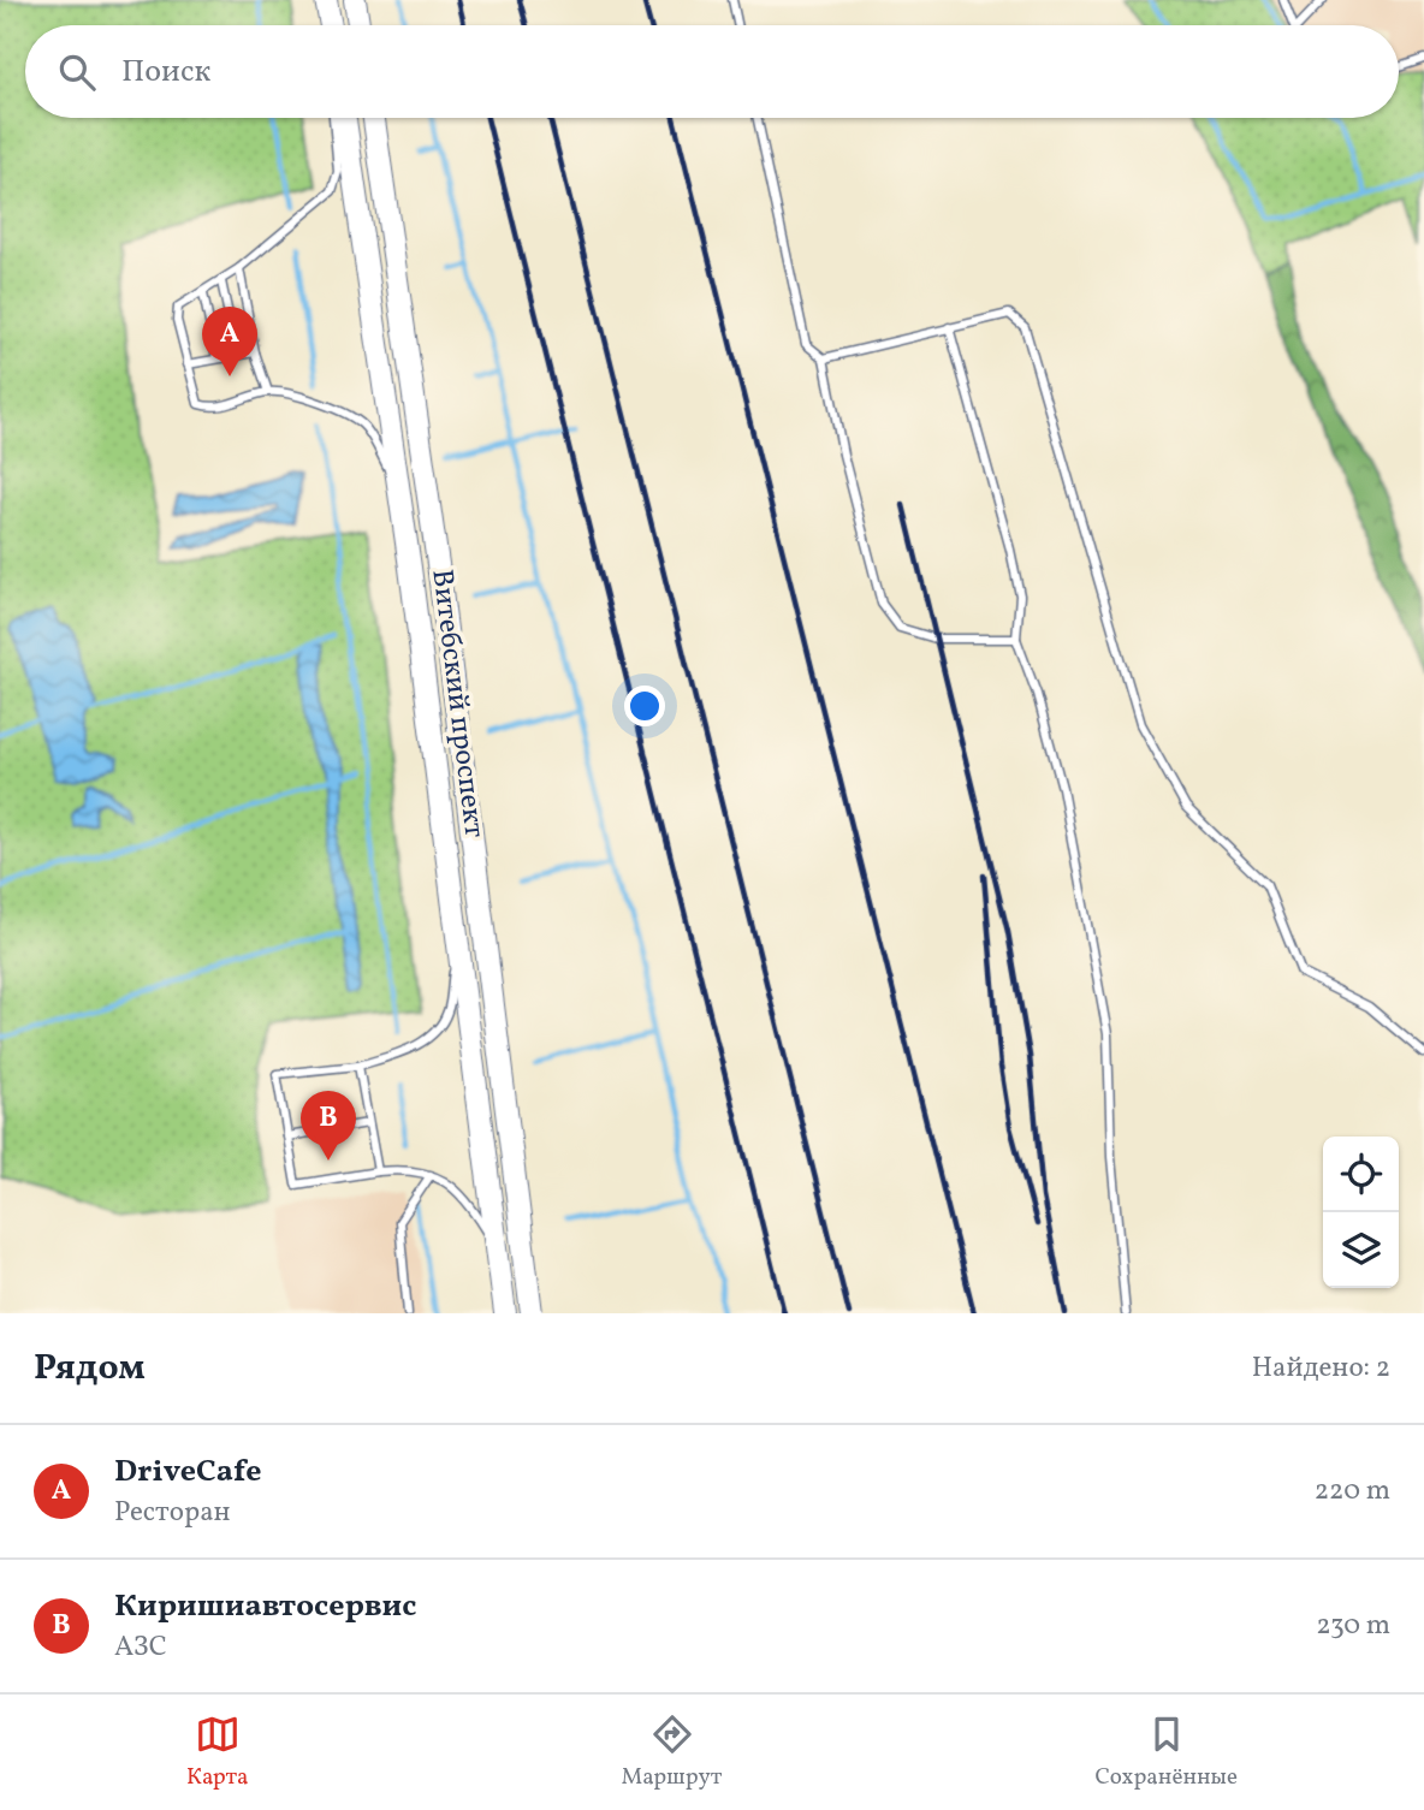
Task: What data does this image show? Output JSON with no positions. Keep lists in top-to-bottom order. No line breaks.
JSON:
{"streets":{"main road":["Витебский проспект"]},"page":{"search":"Поиск","pins":["A","B"],"heading":["Рядом","Найдено: 2"],"list":[{"mark":"A","name":"DriveCafe","note":"Ресторан","value":"220 m"},{"mark":"B","name":"Киришиавтосервис","note":"АЗС","value":"230 m"}],"nav":["Карта","Маршрут","Сохранённые"]}}
